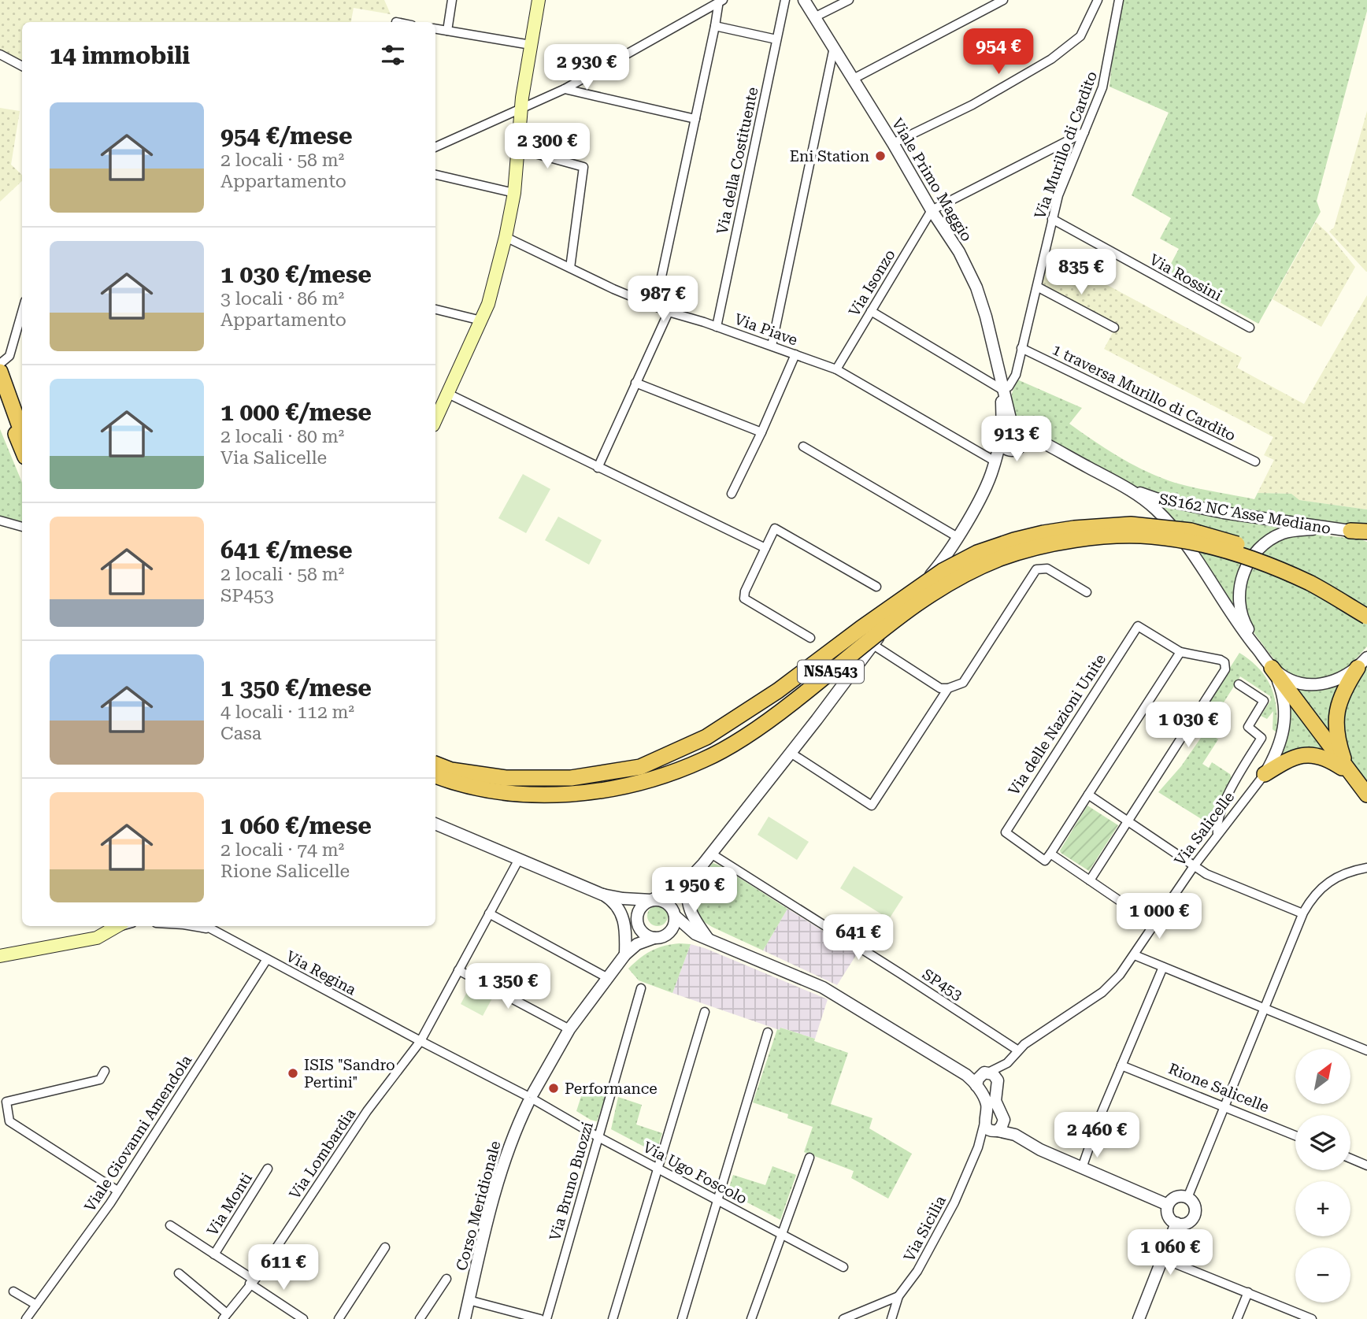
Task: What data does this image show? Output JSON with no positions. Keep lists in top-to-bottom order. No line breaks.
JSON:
{"streets":{"highway":["SS162 NC Asse Mediano","NSA543"],"street":["Via Murillo di Cardito","Via della Costituente","Viale Primo Maggio","Via Rossini","Via Isonzo","Via Piave","1 traversa Murillo di Cardito","Via delle Nazioni Unite","Via Salicelle","Via Regina","SP453","Rione Salicelle","Viale Giovanni Amendola","Via Lombardia","Via Ugo Foscolo","Via Bruno Buozzi","Via Monti","Corso Meridionale","Via Sicilia"]},"crossings":[["Via Murillo di Cardito","Viale Primo Maggio"],["Via Murillo di Cardito","Via Rossini"],["Via Murillo di Cardito","1 traversa Murillo di Cardito"],["Via della Costituente","Via Piave"],["Viale Primo Maggio","Via Isonzo"],["Viale Primo Maggio","SS162 NC Asse Mediano"],["Via Isonzo","Via Piave"],["Via delle Nazioni Unite","Via Salicelle"],["Via Salicelle","SP453"],["Via Regina","Viale Giovanni Amendola"],["Via Regina","Via Lombardia"],["Via Lombardia","Via Monti"],["Via Ugo Foscolo","Via Bruno Buozzi"],["Via Ugo Foscolo","Corso Meridionale"]],"places":["Eni Station","ISIS \"Sandro Pertini\"","Performance"],"north":"top right","page":{"heading":"14 immobili","price":["954 €","2 930 €","2 300 €","835 €","987 €","913 €","1 030 €","1 950 €","1 000 €","641 €","1 350 €","2 460 €","1 060 €","611 €"],"list":[{"name":"954 €/mese","note":"2 locali · 58 m² · Appartamento"},{"name":"1 030 €/mese","note":"3 locali · 86 m² · Appartamento"},{"name":"1 000 €/mese","note":"2 locali · 80 m² · Via Salicelle"},{"name":"641 €/mese","note":"2 locali · 58 m² · SP453"},{"name":"1 350 €/mese","note":"4 locali · 112 m² · Casa"},{"name":"1 060 €/mese","note":"2 locali · 74 m² · Rione Salicelle"}],"map_buttons":["+","−"]}}
